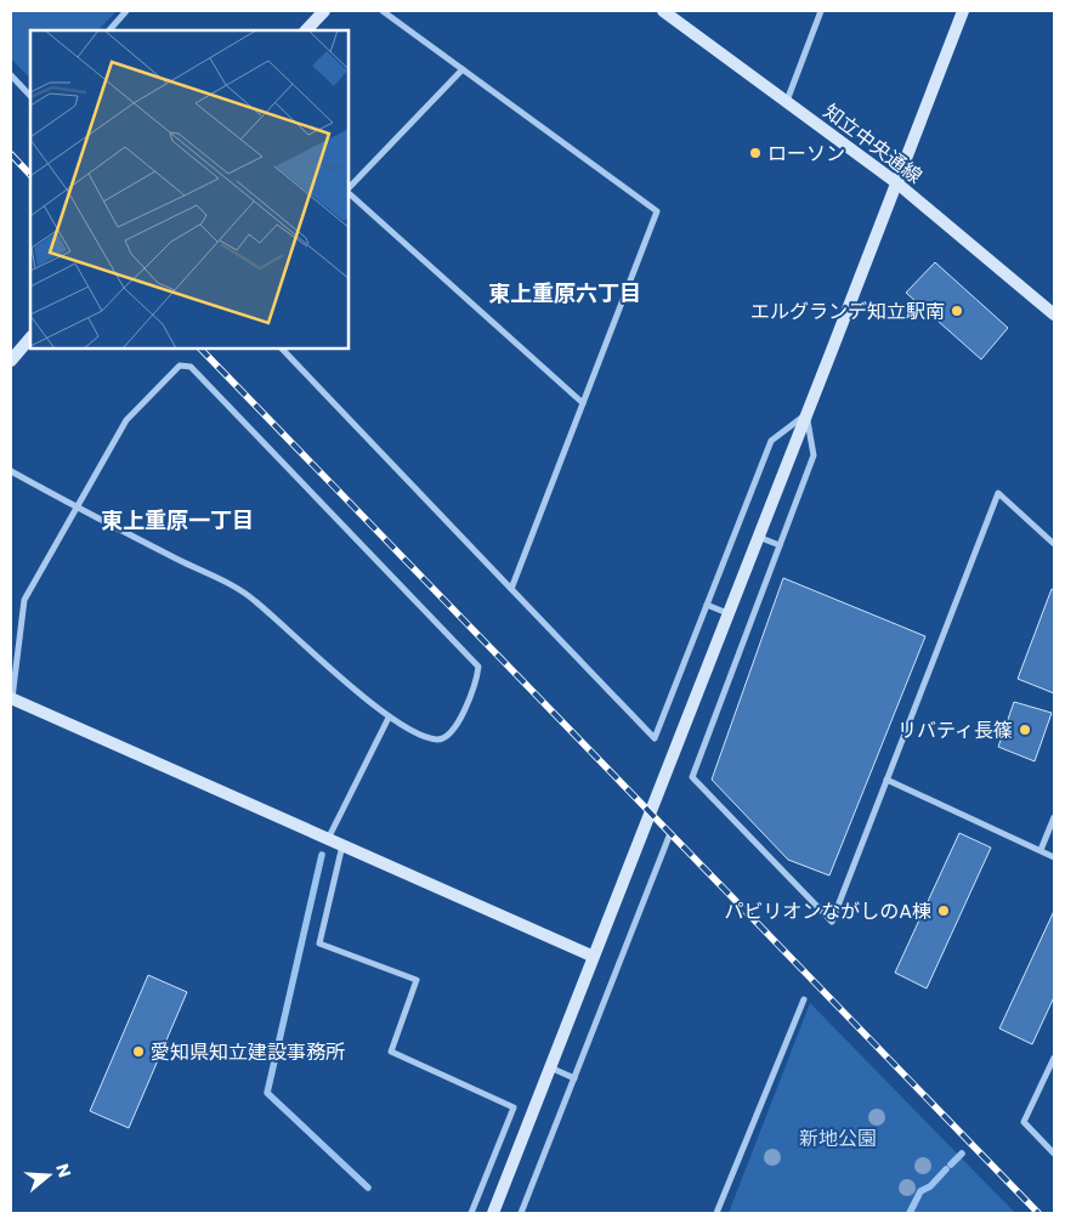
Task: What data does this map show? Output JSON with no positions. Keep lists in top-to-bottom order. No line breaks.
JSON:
{"streets":{"street":["知立中央通線"]},"districts":["東上重原六丁目","東上重原一丁目"],"parks":["新地公園"],"places":["ローソン","エルグランデ知立駅南","リバティ長篠","パビリオンながしのA棟","愛知県知立建設事務所"],"north":"right"}
